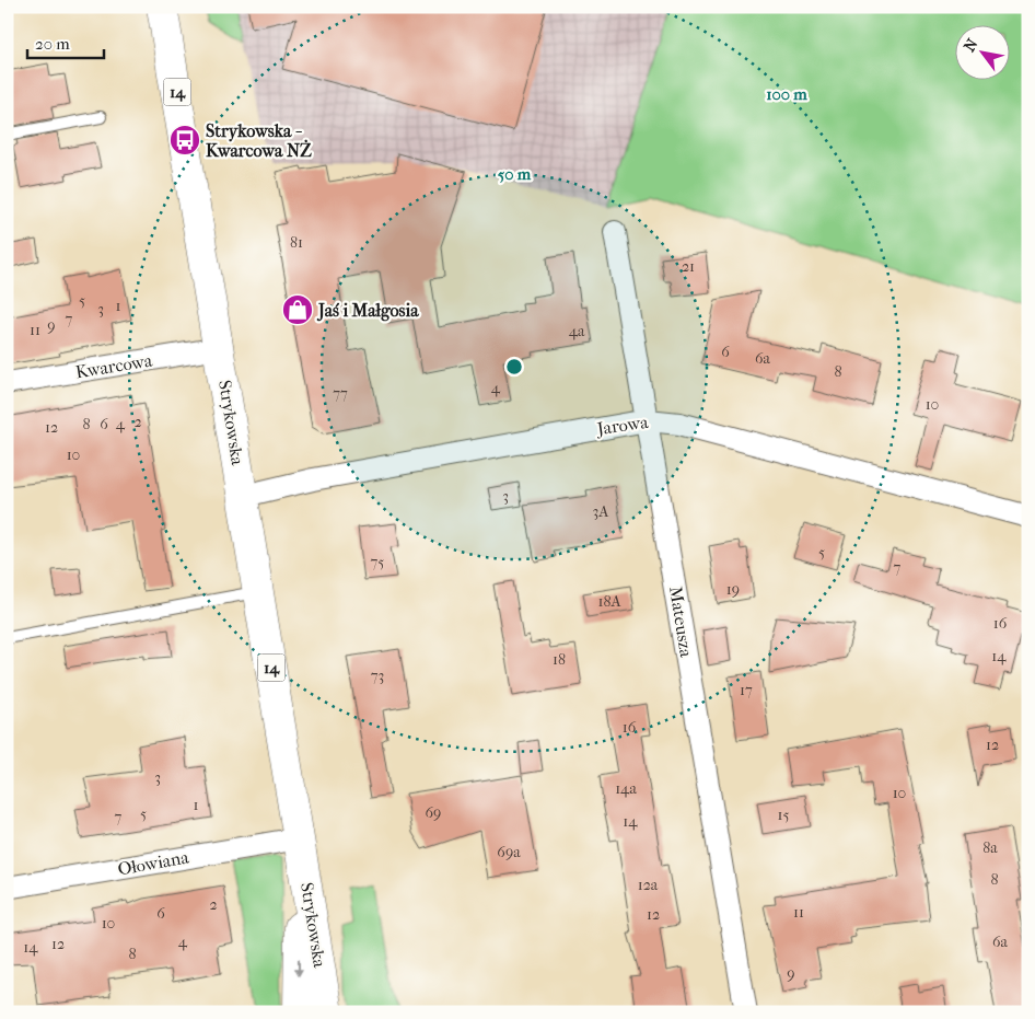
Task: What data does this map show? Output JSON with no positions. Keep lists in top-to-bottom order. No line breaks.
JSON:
{"streets":{"main road":["14","Strykowska"],"street":["Kwarcowa","Jarowa","Mateusza","Ołowiana"]},"crossings":[["Kwarcowa","Strykowska"],["Strykowska","Jarowa"],["Strykowska","Ołowiana"],["Jarowa","Mateusza"]],"places":{"bus stop":["Strykowska - Kwarcowa NŻ"],"shop":["Jaś i Małgosia"]},"house_numbers":["81","21","5","1","3","7","9","11","4a","6","6a","8","4","77","10","2","8","6","4","12","10","3","3A","5","75","7","19","18A","16","14","18","73","17","16","12","3","14a","10","1","69","5","15","7","14","8a","69a","8","12a","2","11","6","12","10","4","6a","12","14","8","9"],"scale_bar":"20 m","north":"top left","rings":["100 m","50 m"]}
